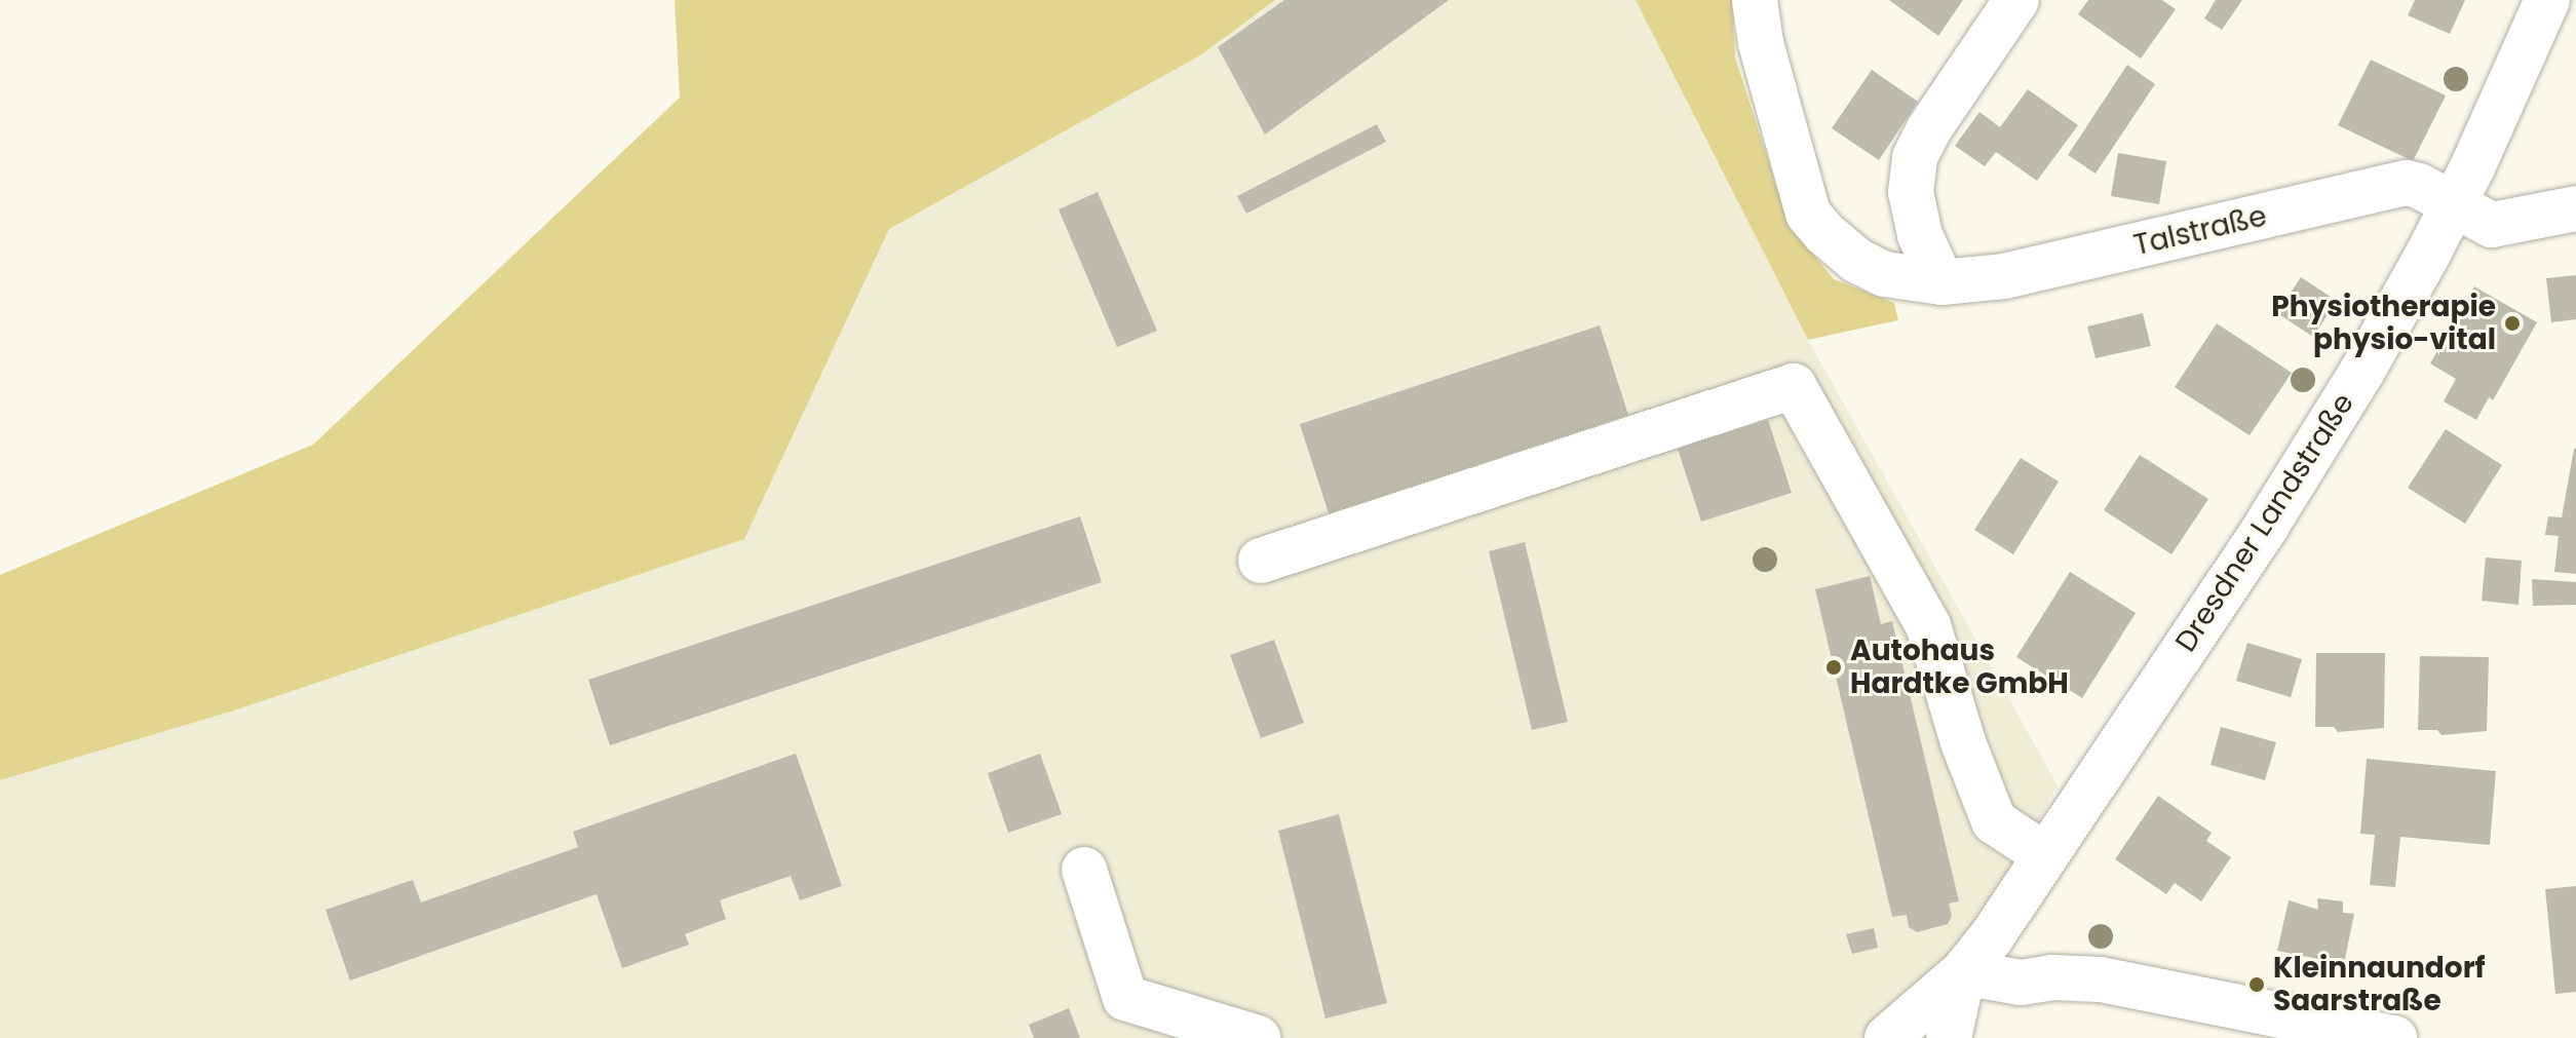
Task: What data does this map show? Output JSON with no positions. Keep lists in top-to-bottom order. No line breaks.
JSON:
{"streets":{"street":["Talstraße","Dresdner Landstraße"]},"crossings":[["Talstraße","Dresdner Landstraße"]],"places":["Physiotherapie physio-vital","Autohaus Hardtke GmbH","Kleinnaundorf Saarstraße"]}
